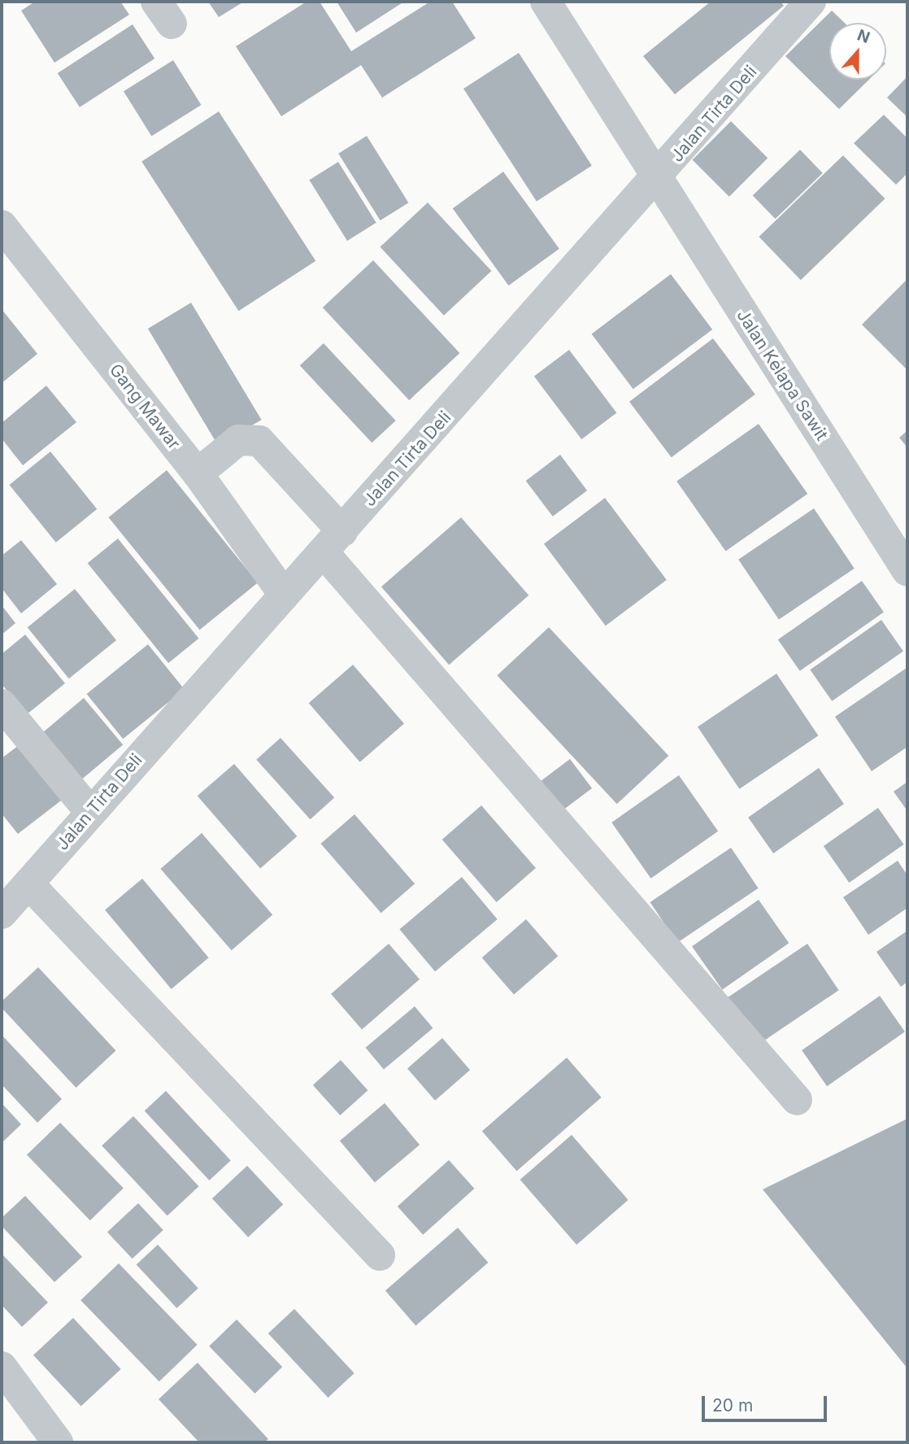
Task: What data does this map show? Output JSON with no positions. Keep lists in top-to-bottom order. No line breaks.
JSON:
{"streets":{"street":["Jalan Tirta Deli","Jalan Kelapa Sawit","Gang Mawar"]},"crossings":[["Jalan Tirta Deli","Jalan Kelapa Sawit"],["Jalan Tirta Deli","Gang Mawar"]],"scale_bar":"20 m","north":"top"}
